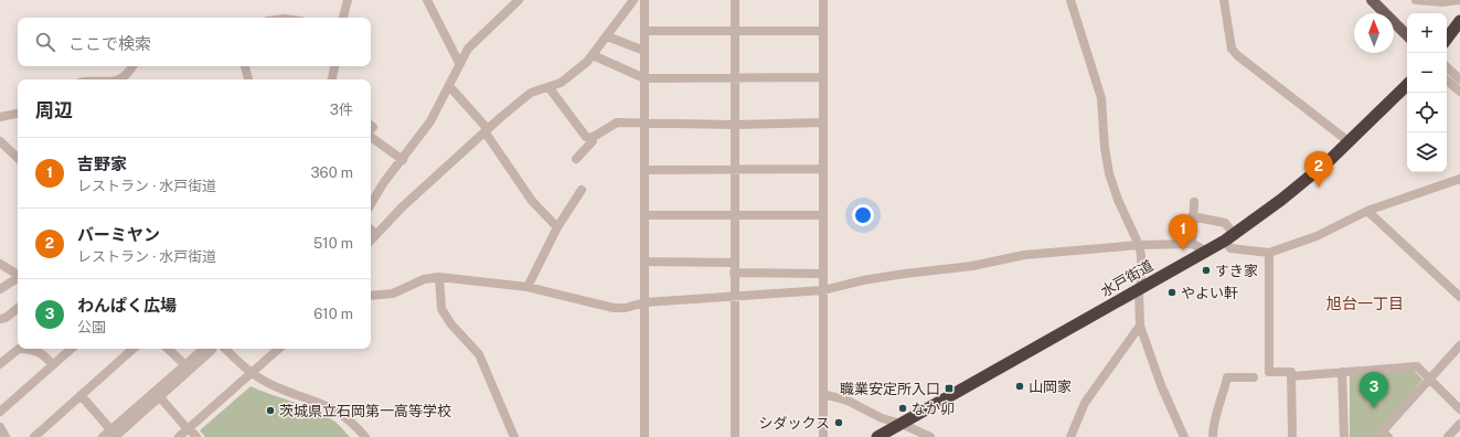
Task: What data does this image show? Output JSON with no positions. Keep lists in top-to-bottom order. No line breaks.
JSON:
{"streets":{"highway":["水戸街道"]},"districts":["旭台一丁目"],"places":{"other":["すき家","やよい軒","山岡家","なか卯","茨城県立石岡第一高等学校","シダックス"],"transit":["職業安定所入口"]},"north":"top","page":{"map_buttons":["+","−"],"search":"ここで検索","heading":["周辺","3件"],"list":[{"mark":"1","name":"吉野家","note":"レストラン · 水戸街道","value":"360 m"},{"mark":"2","name":"バーミヤン","note":"レストラン · 水戸街道","value":"510 m"},{"mark":"3","name":"わんぱく広場","note":"公園","value":"610 m"}],"pins":["2","1","3"]}}
